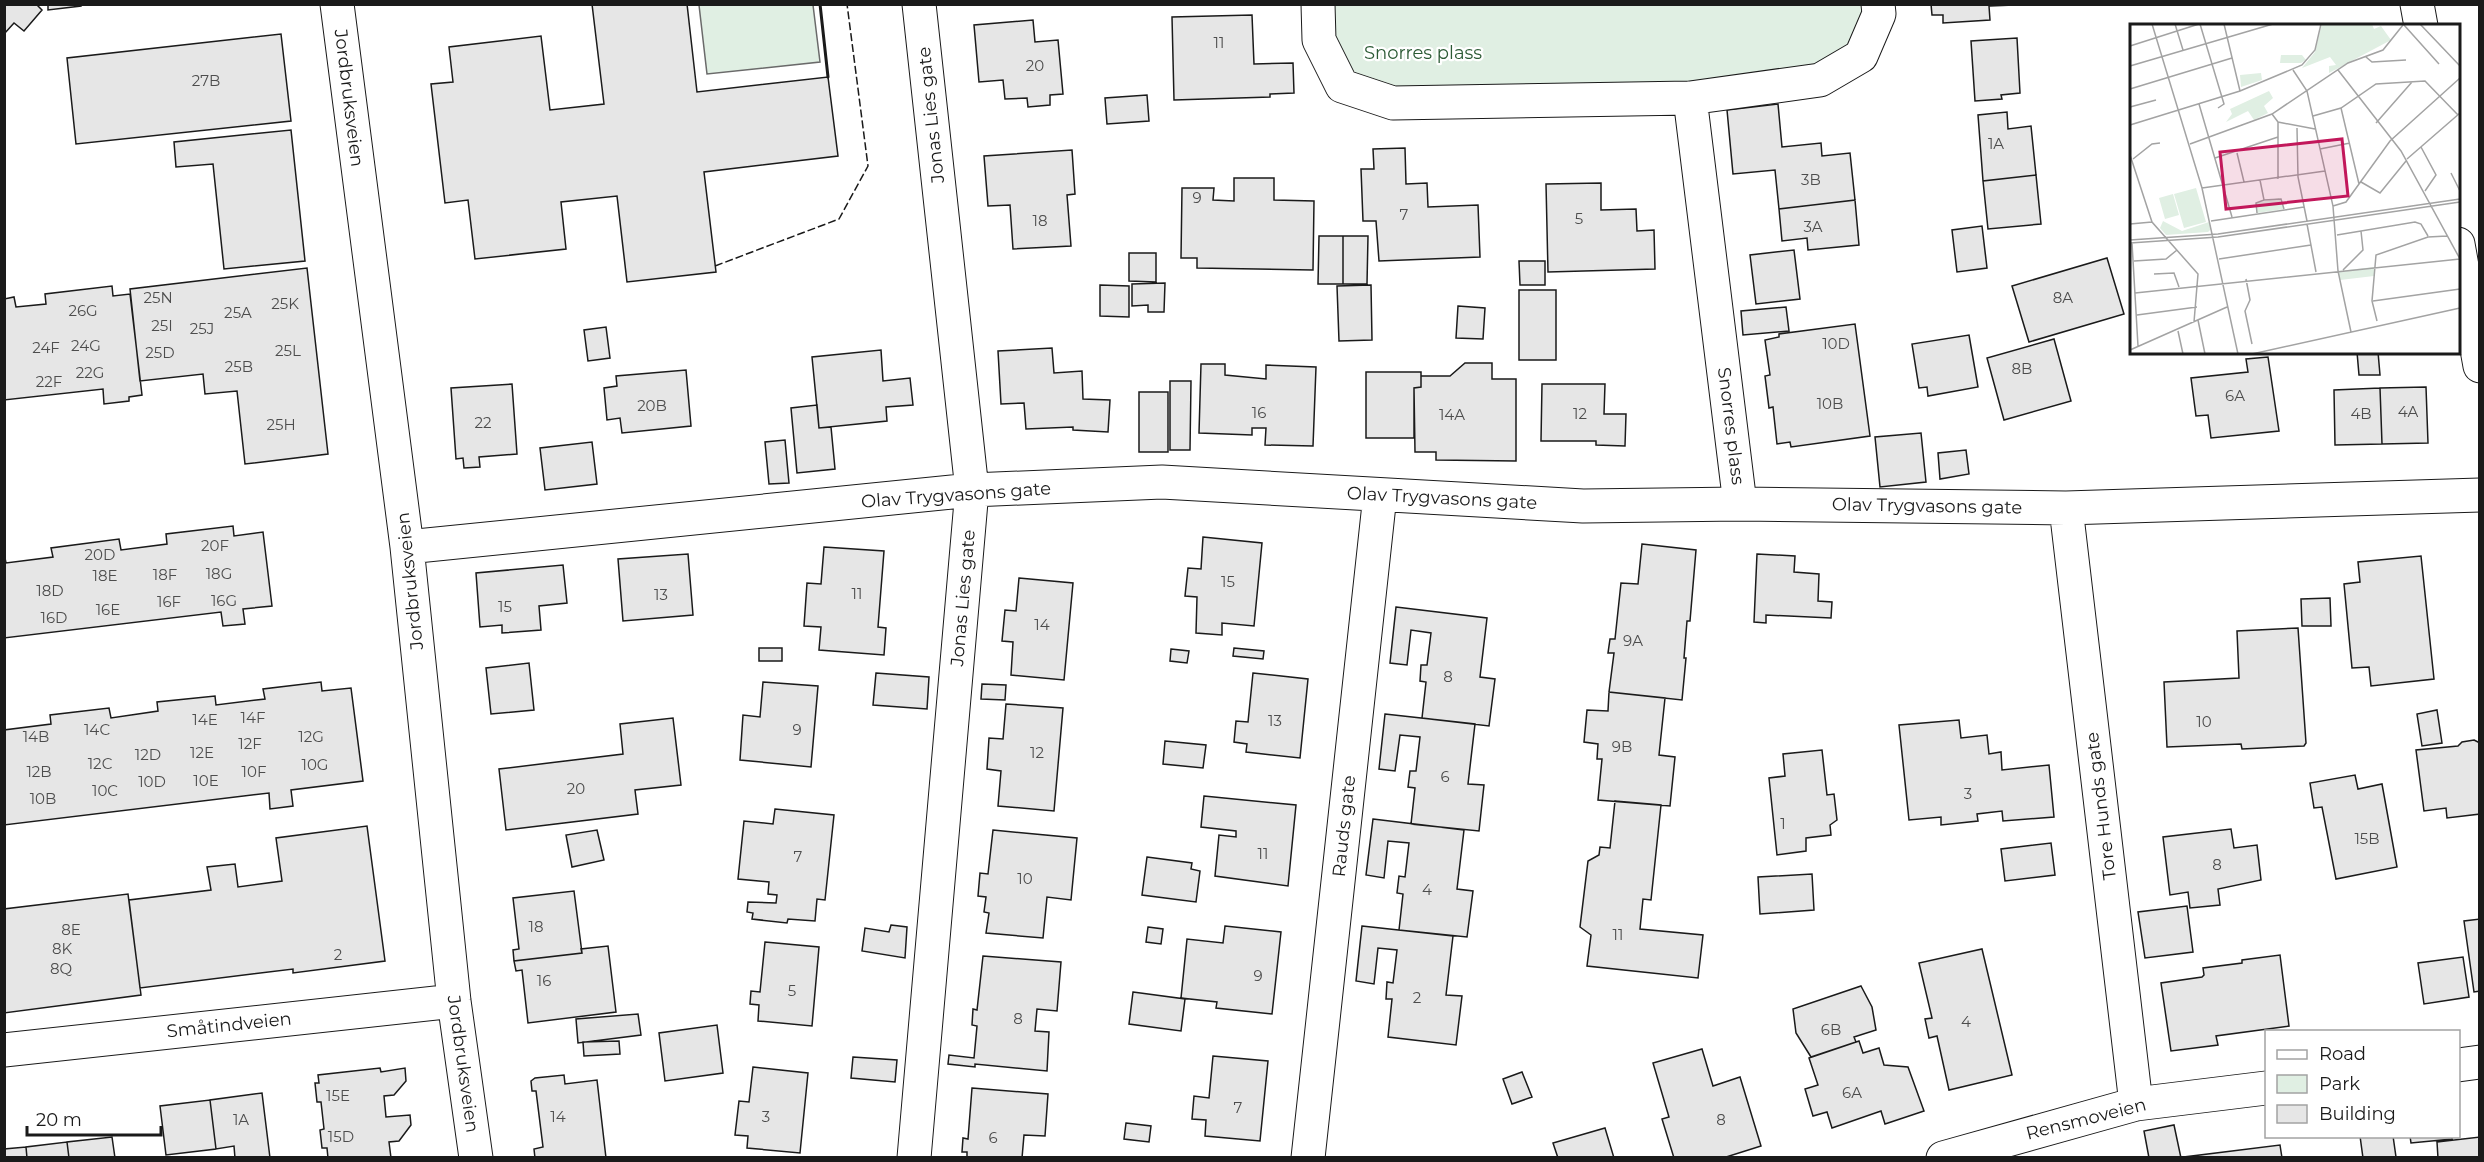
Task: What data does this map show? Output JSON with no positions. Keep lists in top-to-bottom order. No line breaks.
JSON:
{"streets":{"street":["Jordbruksveien","Jonas Lies gate","Snorres plass","Olav Trygvasons gate","Tore Hunds gate","Rauds gate","Småtindveien","Rensmoveien"]},"crossings":[["Jordbruksveien","Olav Trygvasons gate"],["Jordbruksveien","Småtindveien"],["Jonas Lies gate","Olav Trygvasons gate"],["Snorres plass","Olav Trygvasons gate"],["Olav Trygvasons gate","Tore Hunds gate"],["Olav Trygvasons gate","Rauds gate"],["Tore Hunds gate","Rensmoveien"]],"parks":["Snorres plass"],"house_numbers":["11","20","27B","1A","3B","9","7","5","18","3A","25N","8A","25K","26G","25A","25I","25J","10D","24G","24F","25L","25D","25B","8B","22G","22F","6A","10B","20B","4A","16","12","4B","14A","22","25H","20F","20D","18G","18F","18E","15","18D","11","13","16G","16F","15","16E","16D","14","9A","8","14F","14E","13","10","14C","9","14B","12G","12F","9B","12E","12","12D","12C","10G","12B","10F","6","10E","10D","20","10C","3","10B","1","15B","11","7","8","10","4","18","8E","11","8K","2","8Q","9","16","5","2","8","4","6B","6A","15E","7","14","3","1A","8","15D","6"],"legend":["Road","Park","Building"],"scale_bar":"20 m"}
